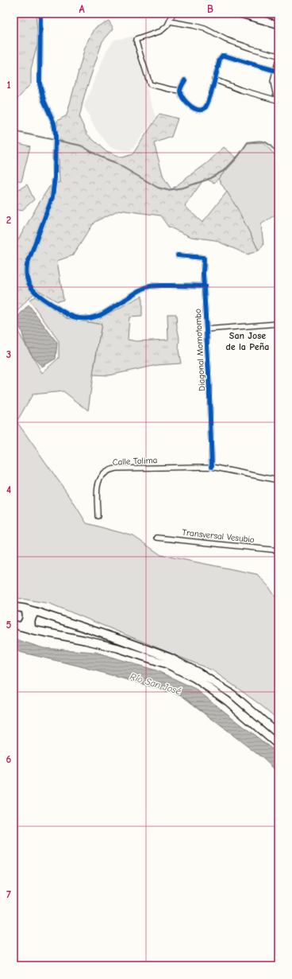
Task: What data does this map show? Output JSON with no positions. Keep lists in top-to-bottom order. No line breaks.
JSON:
{"streets":{"street":["Diagonal Momotombo","Calle Tolima","Transversal Vesubio"]},"crossings":[["Diagonal Momotombo","Calle Tolima"]],"districts":["San Jose de la Peña"],"water":["Río San José"],"grid":{"columns":["A","B"],"rows":["1","2","3","4","5","6","7"]}}
